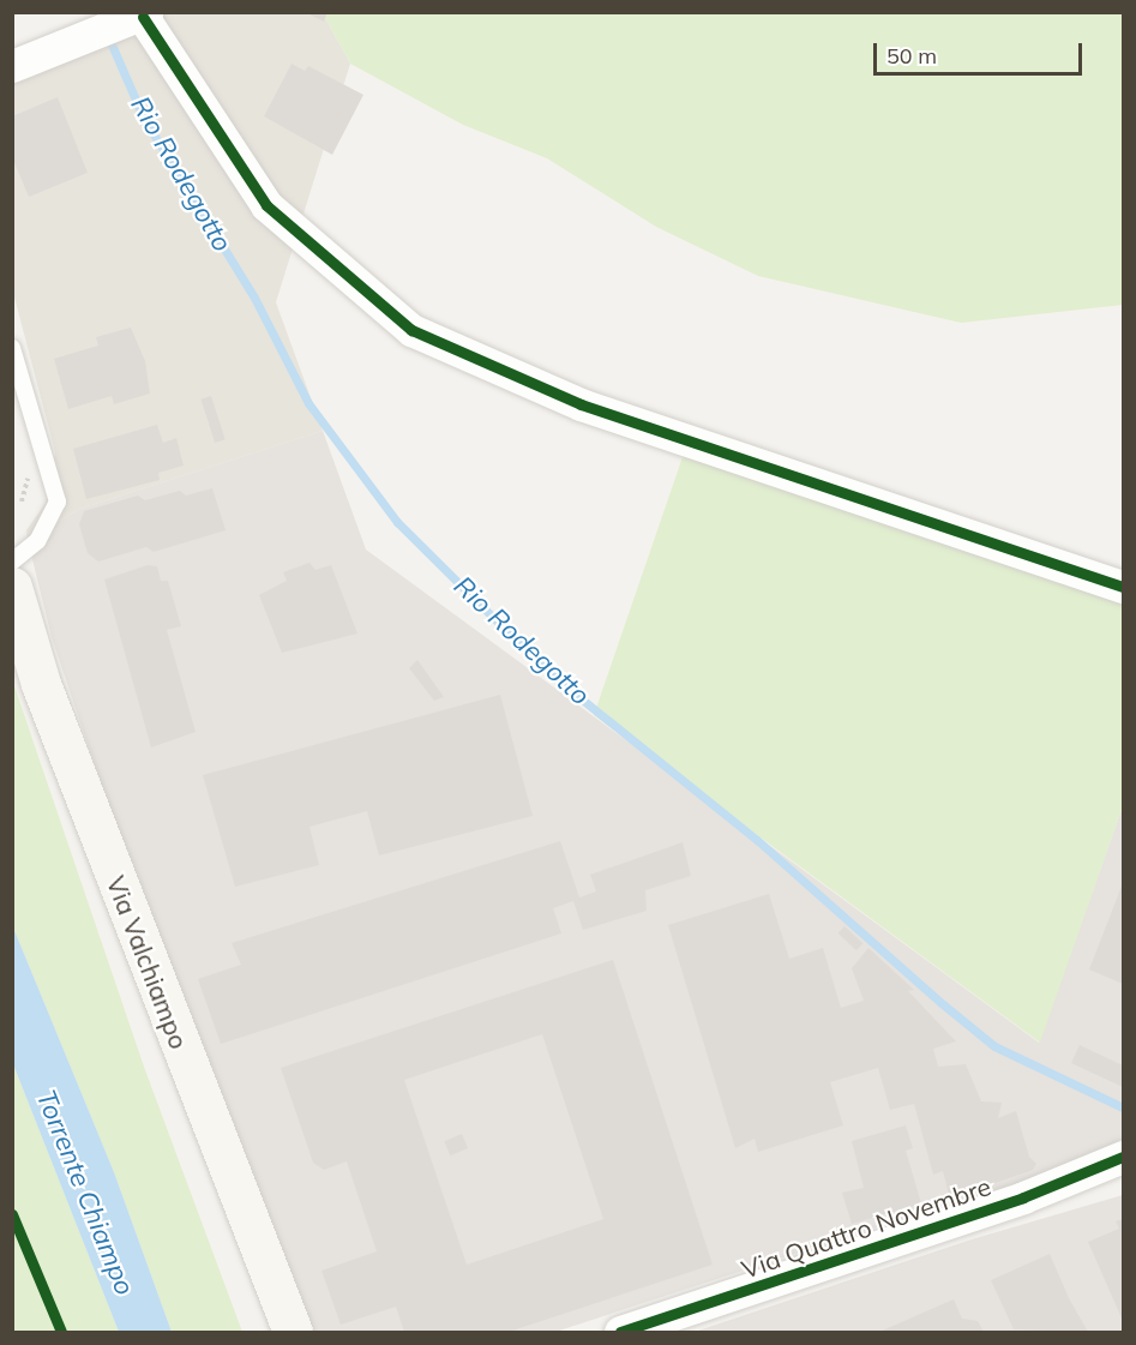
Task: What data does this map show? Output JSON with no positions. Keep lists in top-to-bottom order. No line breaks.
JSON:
{"streets":{"main road":["Via Valchiampo"],"street":["Via Quattro Novembre"]},"water":["Rio Rodegotto","Torrente Chiampo"],"scale_bar":"50 m"}
